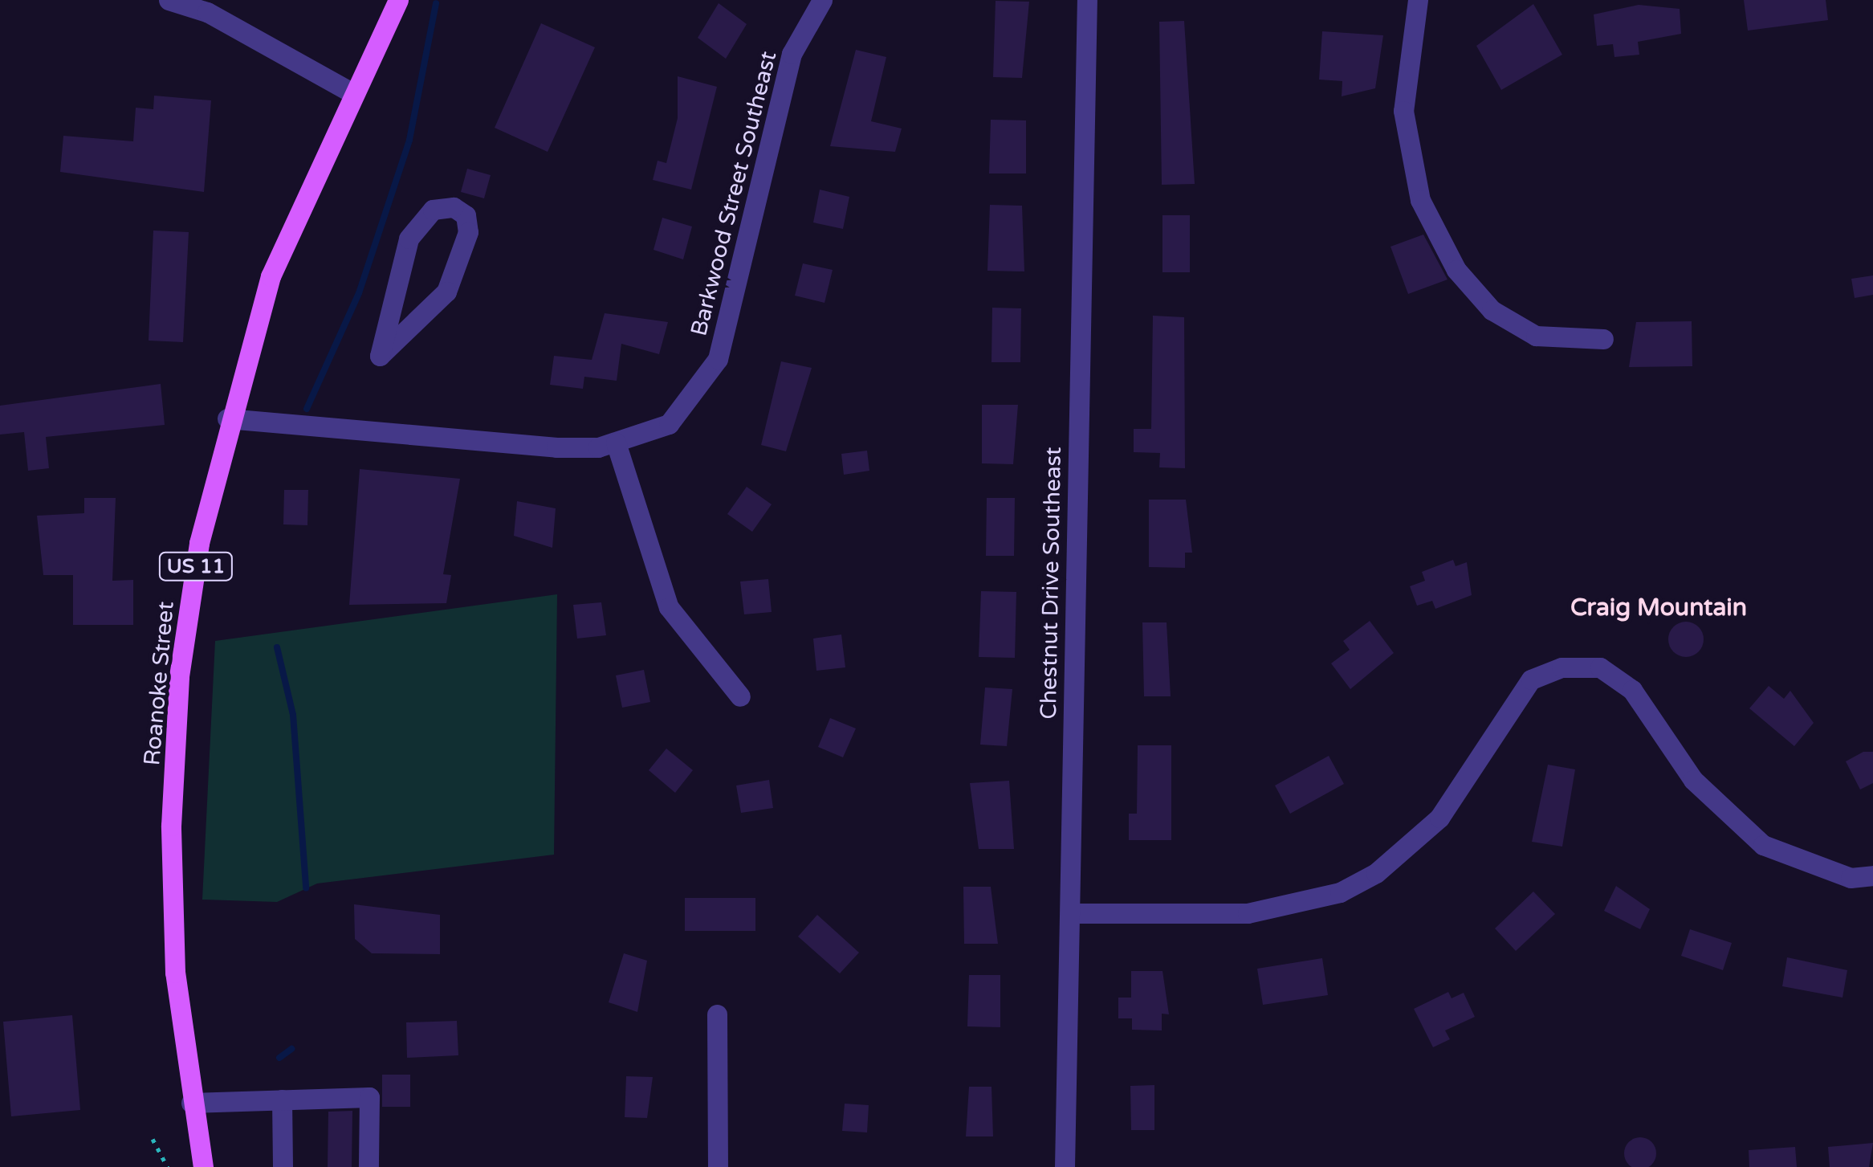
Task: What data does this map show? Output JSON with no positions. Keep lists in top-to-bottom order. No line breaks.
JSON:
{"streets":{"main road":["US 11","Roanoke Street"],"street":["Barkwood Street Southeast","Chestnut Drive Southeast"]},"crossings":[["Barkwood Street Southeast","Roanoke Street"]],"districts":["Craig Mountain"]}
